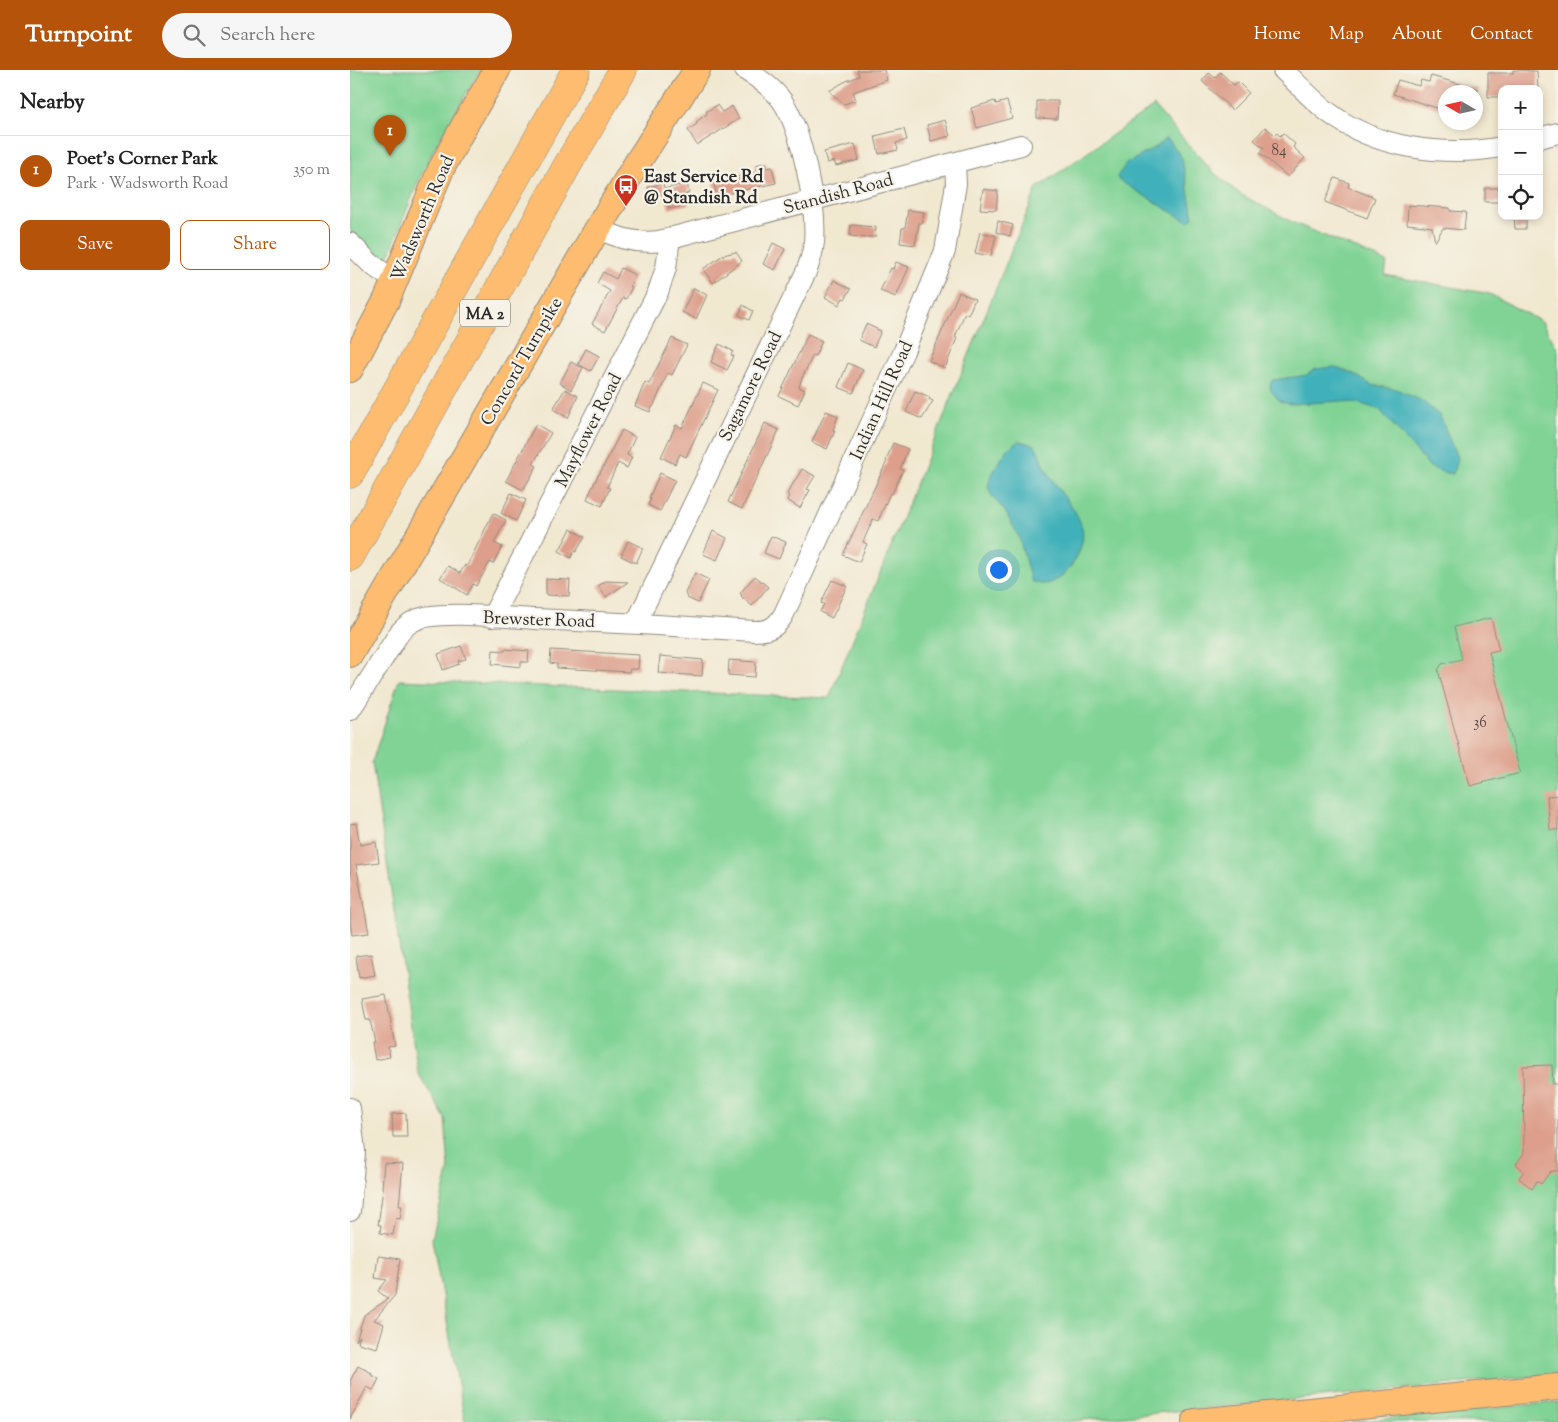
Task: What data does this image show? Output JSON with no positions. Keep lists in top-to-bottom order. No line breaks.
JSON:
{"streets":{"highway":["MA 2"],"main road":["Wadsworth Road","Concord Turnpike"],"street":["Standish Road","Sagamore Road","Indian Hill Road","Mayflower Road","Brewster Road"]},"crossings":[["Standish Road","Concord Turnpike"],["Standish Road","Sagamore Road"],["Standish Road","Indian Hill Road"],["Standish Road","Mayflower Road"],["Sagamore Road","Brewster Road"],["Indian Hill Road","Brewster Road"],["Mayflower Road","Brewster Road"]],"places":{"bus stop":["East Service Rd @ Standish Rd"]},"house_numbers":["84","36"],"north":"left","page":{"header":"Turnpoint","search":"Search here","nav":["Home","Map","About","Contact"],"heading":"Nearby","map_buttons":["+","−"],"pins":"1","list":[{"mark":"1","name":"Poet's Corner Park","note":"Park · Wadsworth Road","value":"350 m"}],"buttons":["Save","Share"]}}
